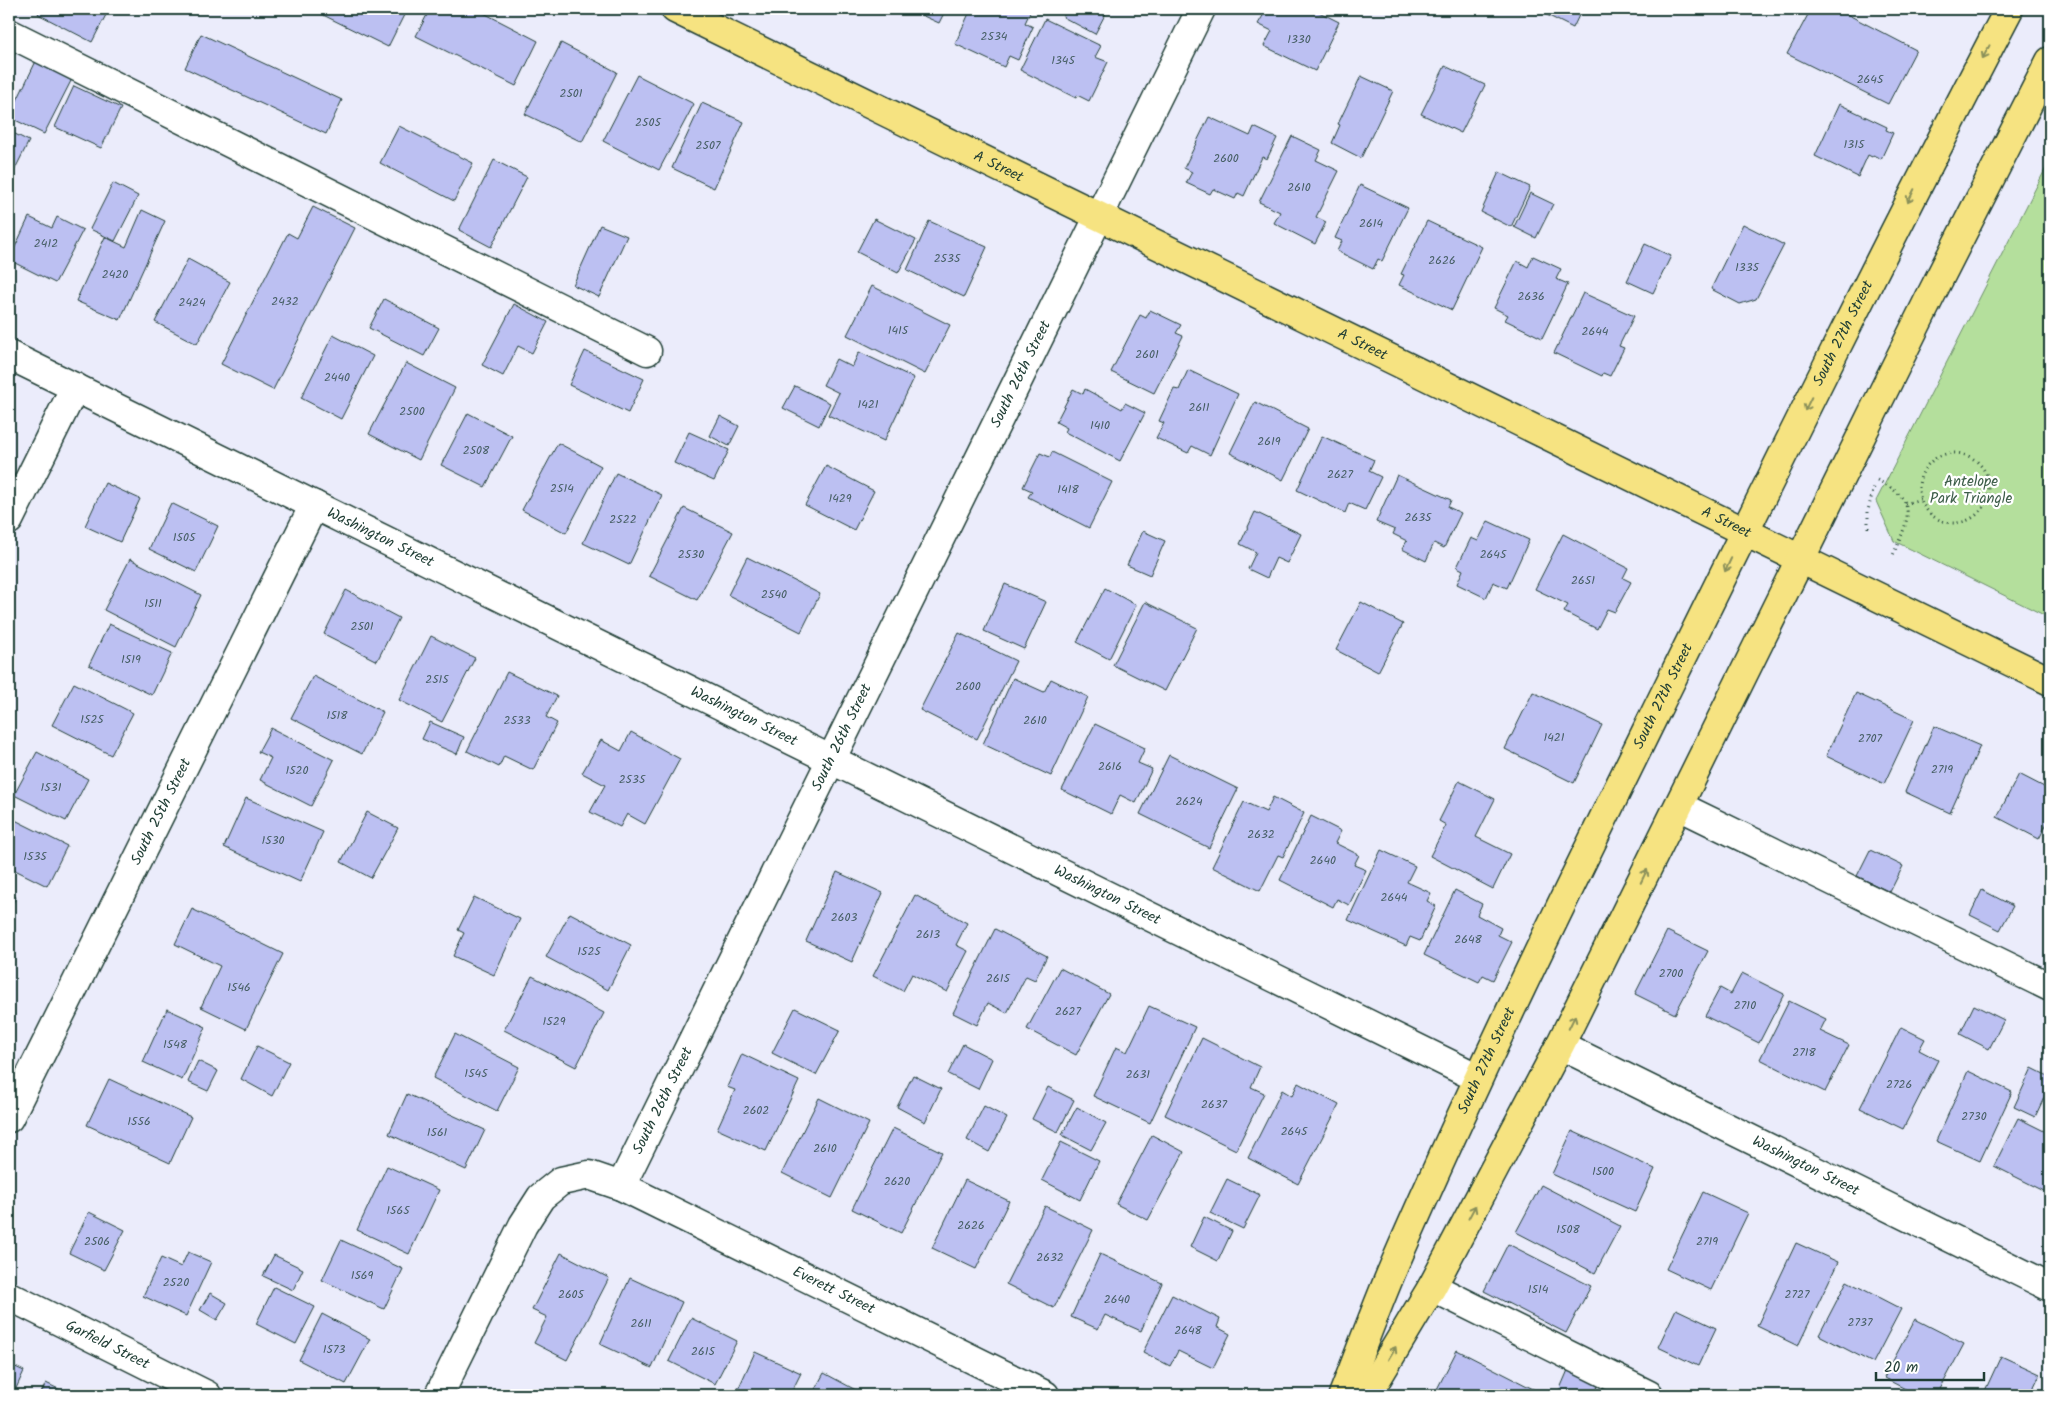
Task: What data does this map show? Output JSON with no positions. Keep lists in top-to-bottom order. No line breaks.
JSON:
{"streets":{"main road":["A Street","South 27th Street"],"street":["South 26th Street","Washington Street","South 25th Street","Everett Street","Garfield Street"]},"crossings":[["A Street","South 27th Street"],["A Street","South 26th Street"],["South 27th Street","Washington Street"],["South 26th Street","Washington Street"],["South 26th Street","Everett Street"],["Washington Street","South 25th Street"]],"parks":["Antelope Park Triangle"],"house_numbers":["2534","1330","1345","2645","2501","2505","1315","2507","2600","2610","2614","2412","2535","2626","1335","2420","2636","2432","2424","1415","2644","2601","2440","1421","2611","2500","1410","2619","2508","2627","2514","1418","1429","2635","2522","1505","2530","2645","2651","2540","1511","2501","1519","2515","2600","1518","1525","2533","2610","1421","2707","2616","2719","1520","2535","1531","2624","2632","1530","1535","2640","2644","2603","2613","2648","1525","2700","2615","1546","2710","2627","1529","1548","2718","1545","2631","2726","2637","2602","2730","1556","2645","1561","2610","1500","2620","1565","2626","1508","2506","2719","2632","1569","2520","1514","2605","2727","2640","2737","2611","2648","1573","2615"],"scale_bar":"20 m"}
